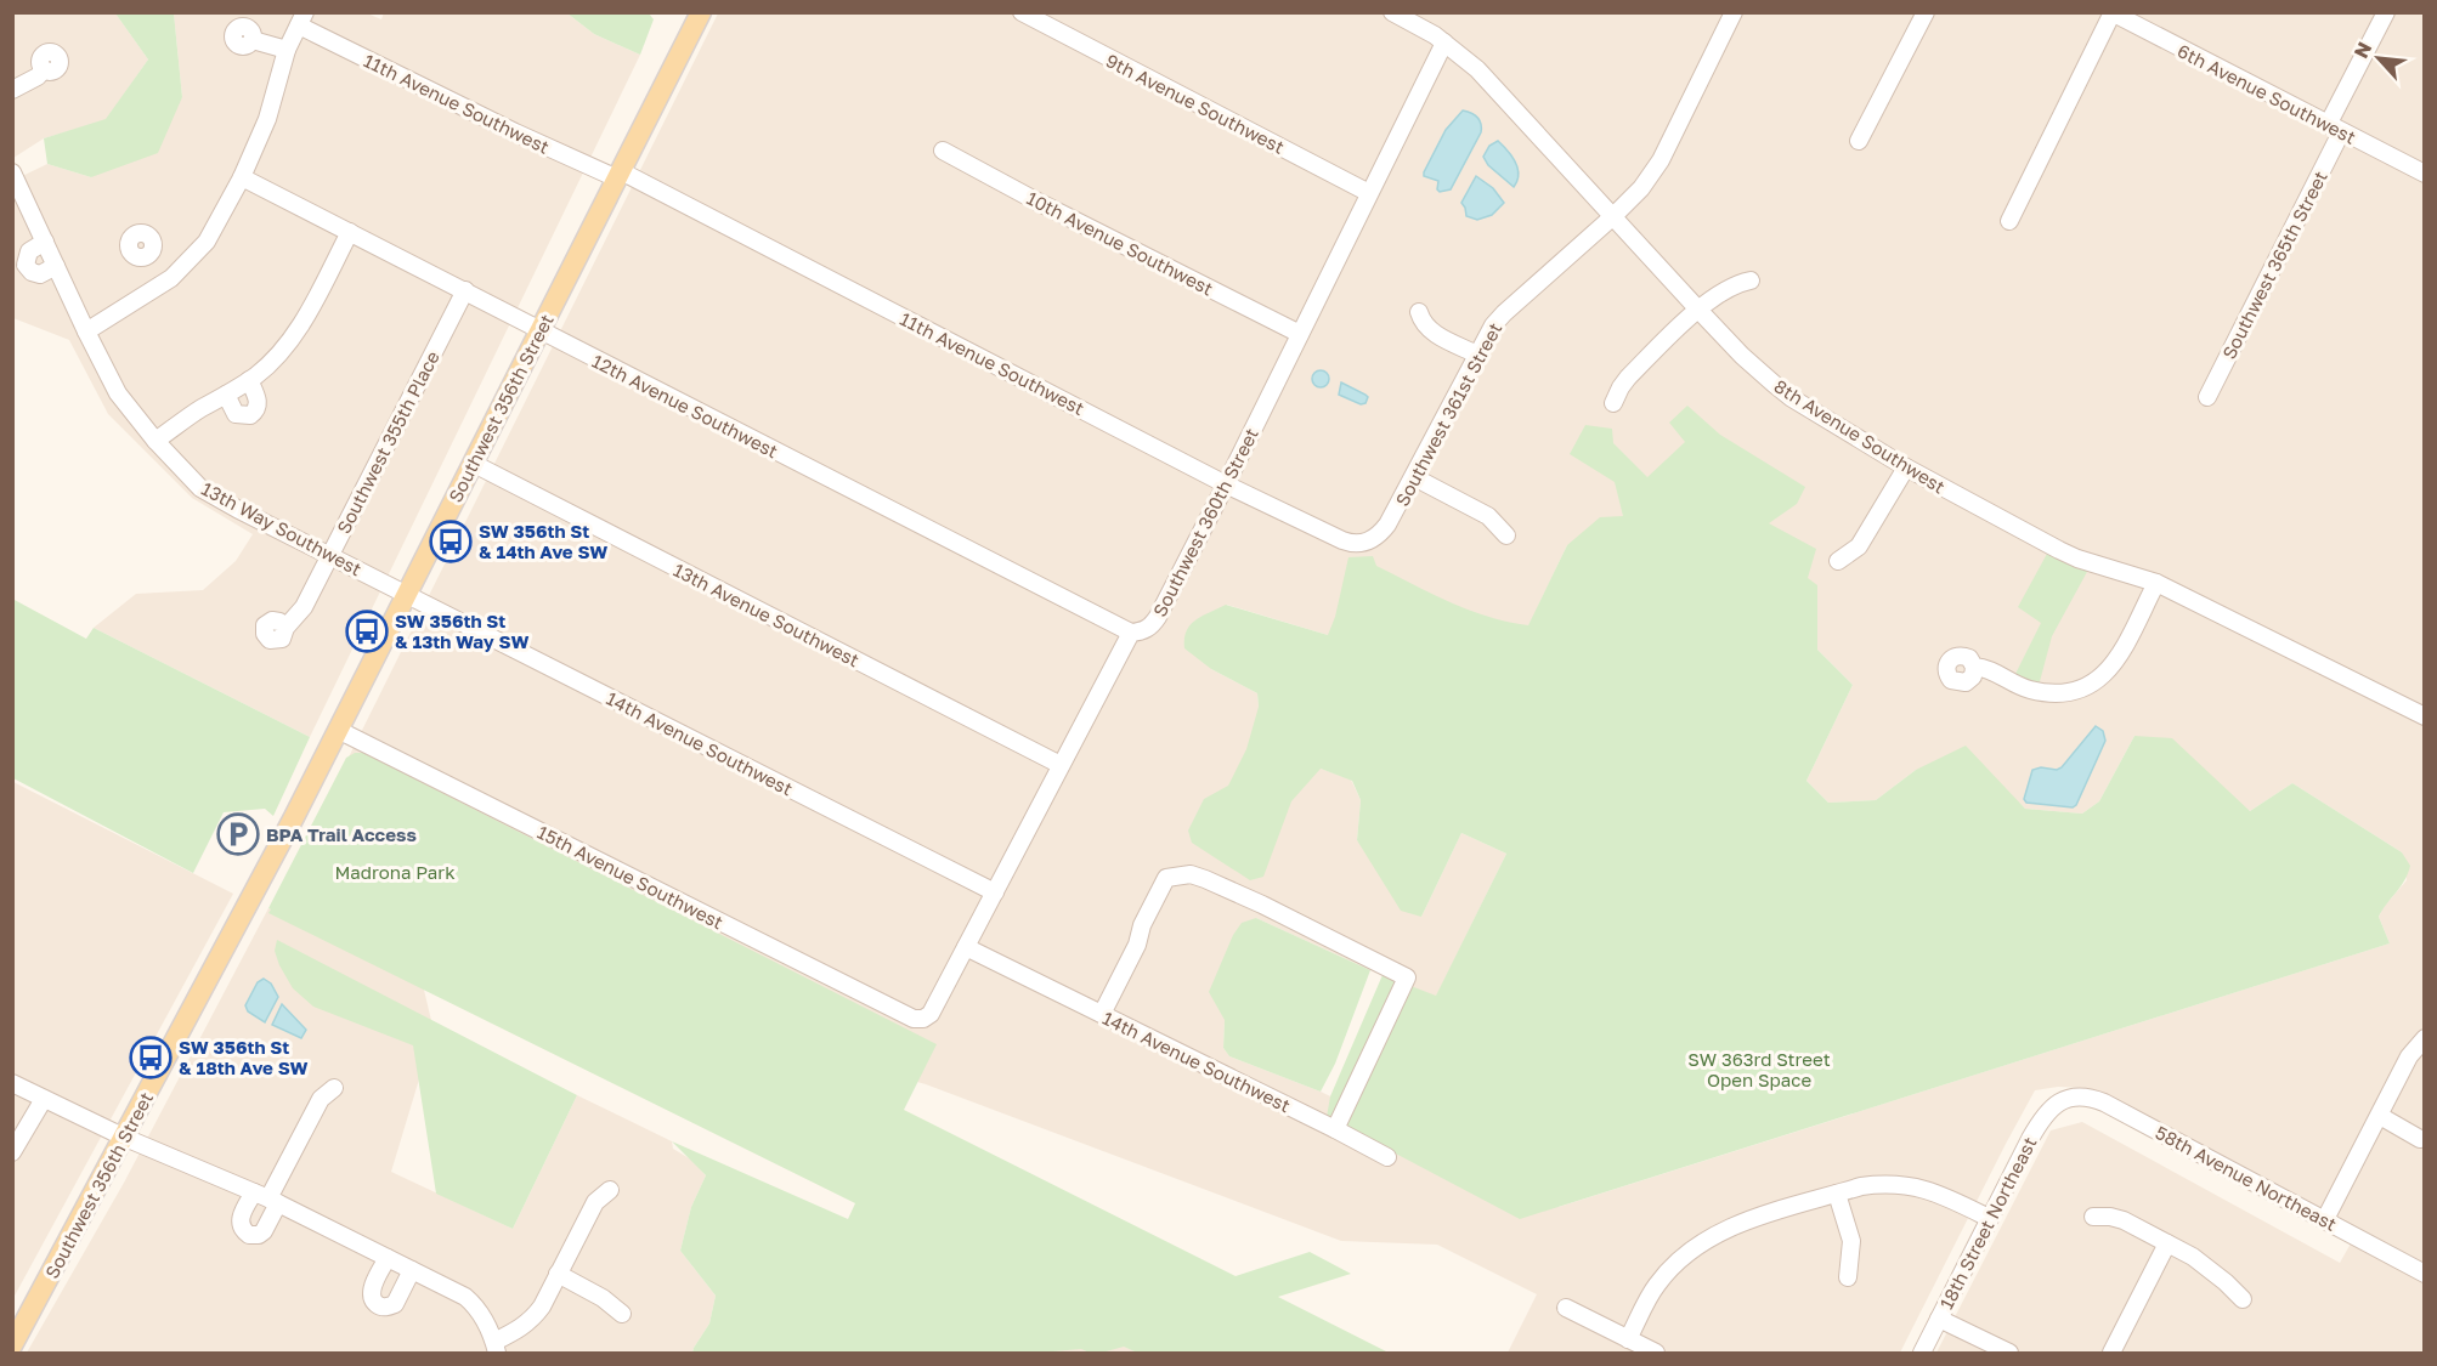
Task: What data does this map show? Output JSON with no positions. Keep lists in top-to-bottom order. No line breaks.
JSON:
{"streets":{"main road":["Southwest 356th Street"],"street":["6th Avenue Southwest","11th Avenue Southwest","9th Avenue Southwest","10th Avenue Southwest","Southwest 365th Street","12th Avenue Southwest","Southwest 361st Street","8th Avenue Southwest","Southwest 355th Place","Southwest 360th Street","13th Way Southwest","13th Avenue Southwest","14th Avenue Southwest","15th Avenue Southwest","58th Avenue Northeast","18th Street Northeast"]},"crossings":[["6th Avenue Southwest","Southwest 365th Street"],["11th Avenue Southwest","Southwest 356th Street"],["11th Avenue Southwest","Southwest 361st Street"],["11th Avenue Southwest","Southwest 360th Street"],["9th Avenue Southwest","Southwest 360th Street"],["10th Avenue Southwest","Southwest 360th Street"],["12th Avenue Southwest","Southwest 356th Street"],["12th Avenue Southwest","Southwest 355th Place"],["12th Avenue Southwest","Southwest 360th Street"],["Southwest 356th Street","13th Way Southwest"],["Southwest 356th Street","13th Avenue Southwest"],["Southwest 356th Street","14th Avenue Southwest"],["Southwest 356th Street","15th Avenue Southwest"],["Southwest 361st Street","8th Avenue Southwest"],["8th Avenue Southwest","Southwest 360th Street"],["Southwest 355th Place","13th Way Southwest"],["Southwest 360th Street","13th Avenue Southwest"],["Southwest 360th Street","14th Avenue Southwest"],["Southwest 360th Street","15th Avenue Southwest"],["13th Way Southwest","14th Avenue Southwest"],["58th Avenue Northeast","18th Street Northeast"]],"parks":["Madrona Park","SW 363rd Street Open Space"],"places":{"bus stop":["SW 356th St & 14th Ave SW","SW 356th St & 13th Way SW","SW 356th St & 18th Ave SW"],"parking":["BPA Trail Access"]},"north":"top left"}
